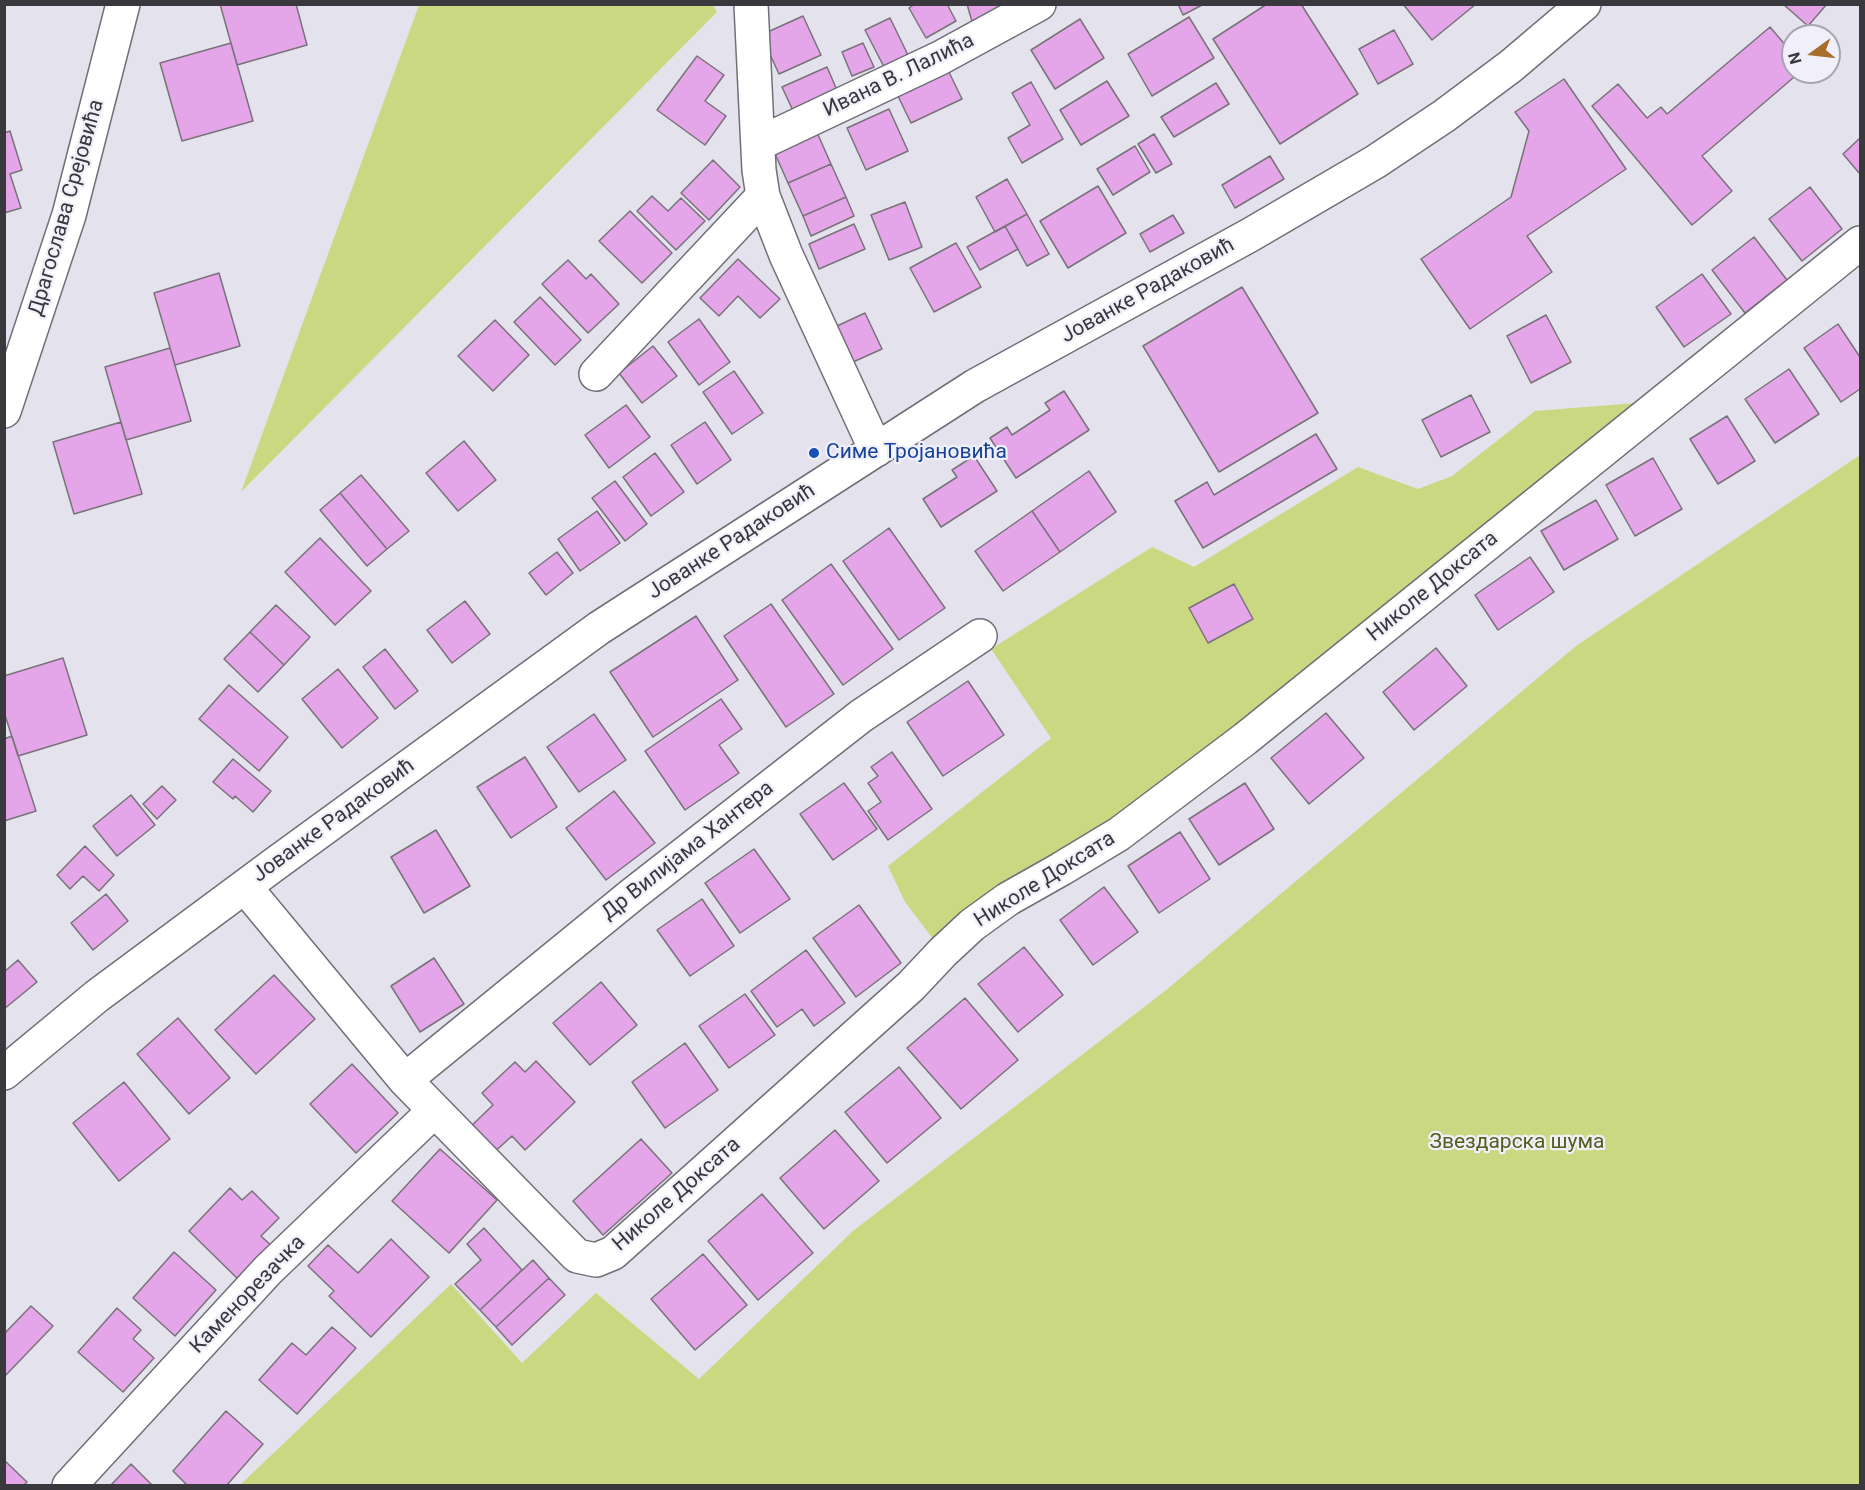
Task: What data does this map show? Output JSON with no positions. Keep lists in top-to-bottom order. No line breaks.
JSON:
{"streets":{"street":["Ивана В. Лалића","Драгослава Срејовића","Јованке Радаковић","Николе Доксата","Др Вилијама Хантера","Каменорезачка"]},"crossings":[["Јованке Радаковић","Николе Доксата"],["Николе Доксата","Др Вилијама Хантера"],["Николе Доксата","Каменорезачка"]],"parks":["Звездарска шума"],"places":["Симе Тројановића"],"north":"left"}
